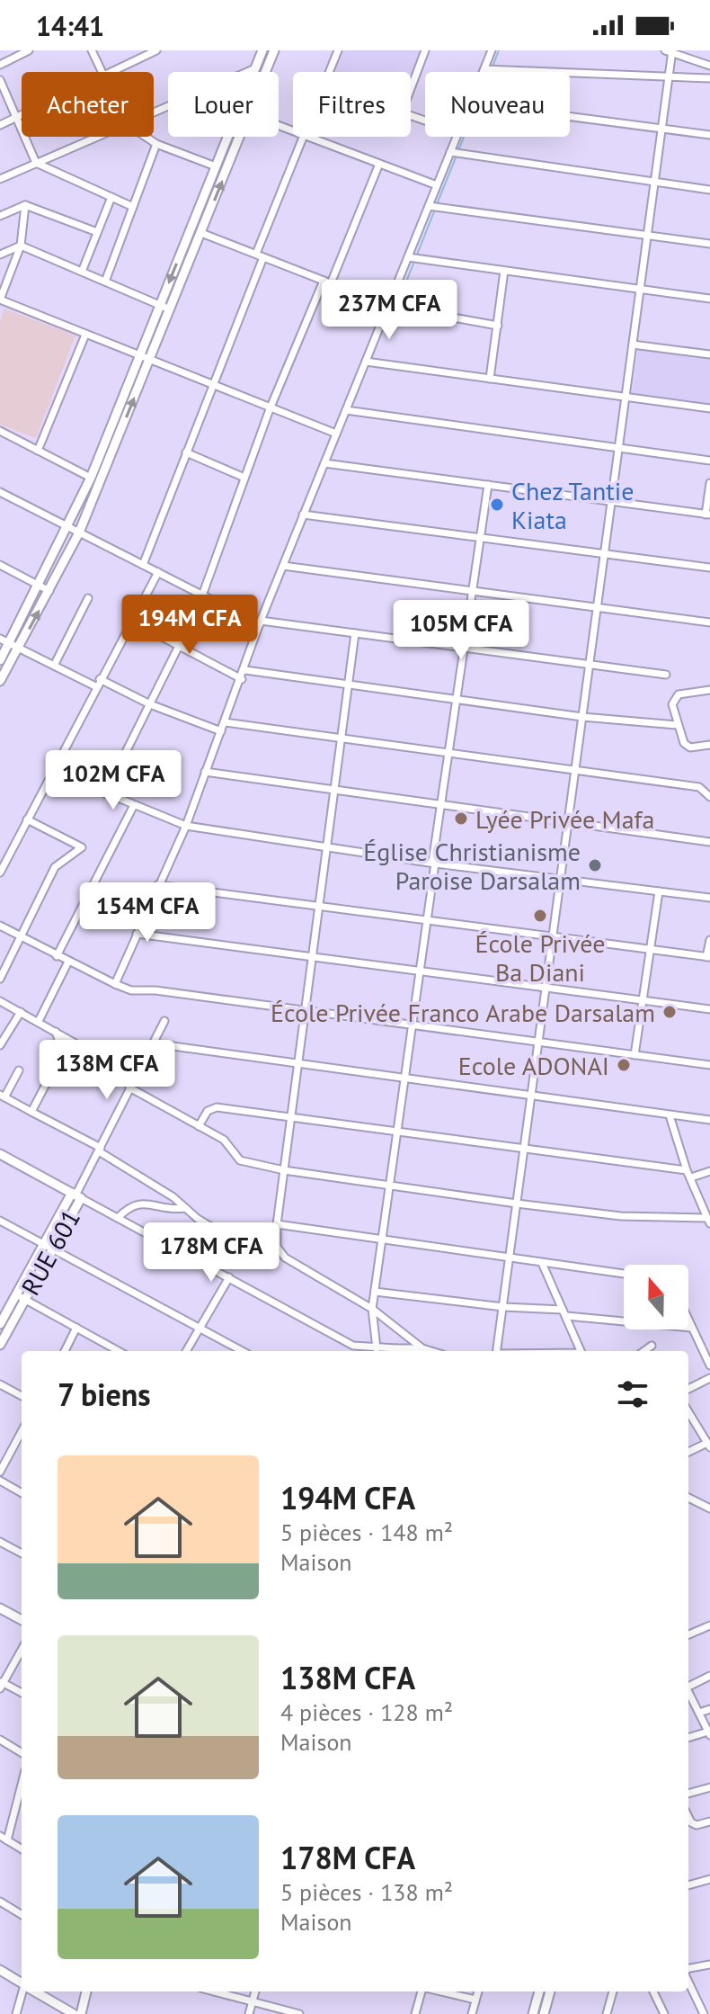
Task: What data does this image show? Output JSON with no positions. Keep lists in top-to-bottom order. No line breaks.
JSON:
{"streets":{"street":["RUE 601"]},"places":["Chez Tantie Kiata","Lyée Privée Mafa","Église Christianisme Paroise Darsalam","École Privée Ba Diani","École Privée Franco Arabe Darsalam","Ecole ADONAI"],"north":"top","page":{"status":"14:41","chip":["Acheter","Louer","Filtres","Nouveau"],"price":["237M CFA","194M CFA","105M CFA","102M CFA","154M CFA","138M CFA","178M CFA"],"heading":"7 biens","list":[{"name":"194M CFA","note":"5 pièces · 148 m² · Maison"},{"name":"138M CFA","note":"4 pièces · 128 m² · Maison"},{"name":"178M CFA","note":"5 pièces · 138 m² · Maison"}]}}
